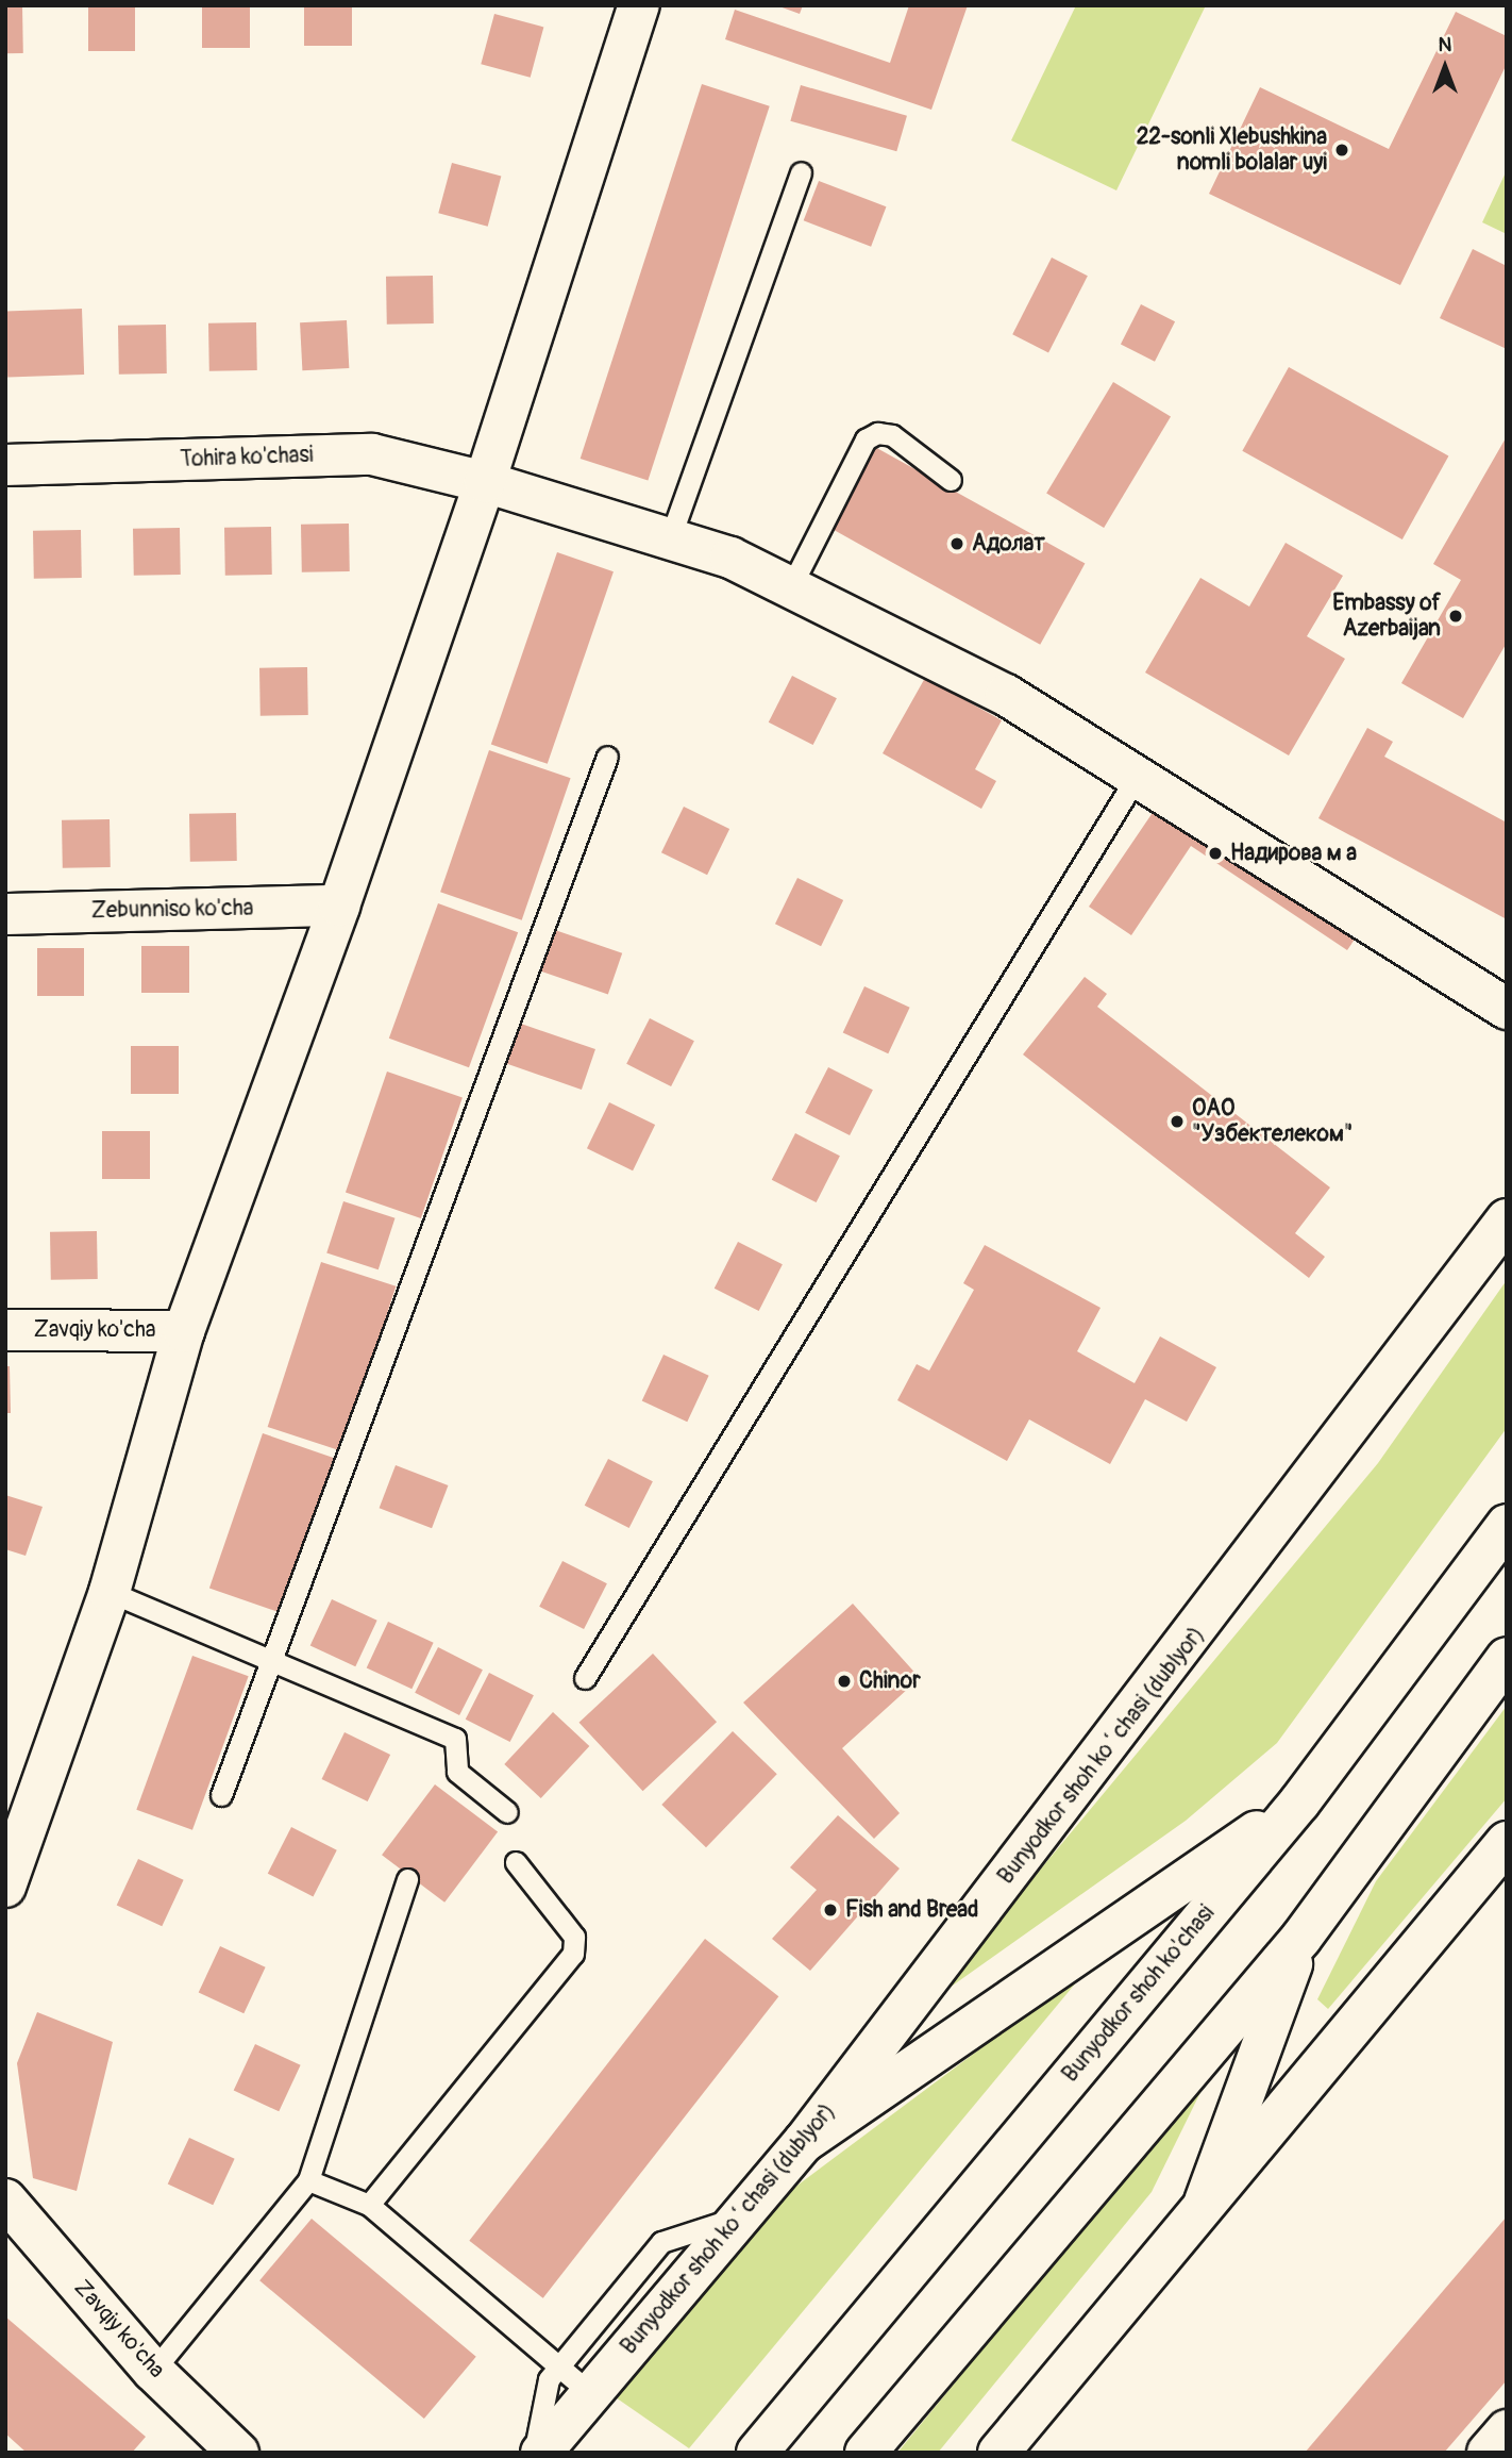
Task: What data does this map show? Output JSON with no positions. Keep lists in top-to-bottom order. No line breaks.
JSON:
{"streets":{"street":["Tohira ko'chasi","Zebunniso ko'cha","Zavqiy ko'cha","Bunyodkor shoh koʻchasi (dublyor)","Bunyodkor shoh ko'chasi"]},"places":["22-sonli Xlebushkina nomli bolalar uyi","Адолат","Embassy of Azerbaijan","Надирова м а","ОАО \"Узбектелеком\"","Chinor","Fish and Bread"],"north":"top"}
